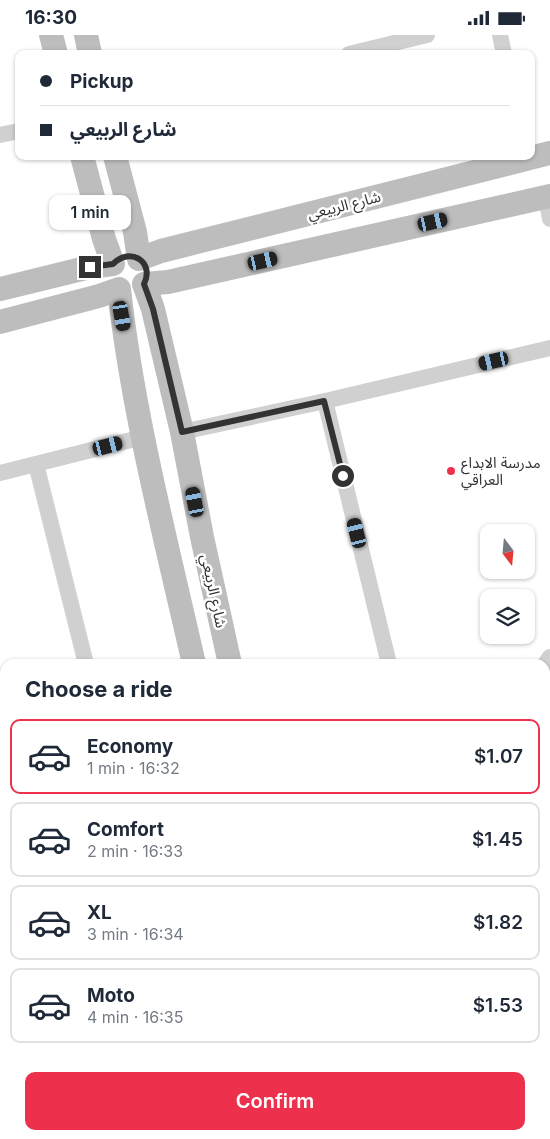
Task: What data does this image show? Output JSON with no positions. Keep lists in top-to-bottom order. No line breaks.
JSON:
{"streets":{"street":["شارع الربيعي"]},"places":["مدرسة الابداع العراقي"],"north":"bottom","page":{"status":"16:30","banner":["Pickup","شارع الربيعي"],"bubble":"1 min","heading":"Choose a ride","list":[{"name":"Economy","note":"1 min · 16:32","value":"$1.07"},{"name":"Comfort","note":"2 min · 16:33","value":"$1.45"},{"name":"XL","note":"3 min · 16:34","value":"$1.82"},{"name":"Moto","note":"4 min · 16:35","value":"$1.53"}],"buttons":"Confirm"}}
